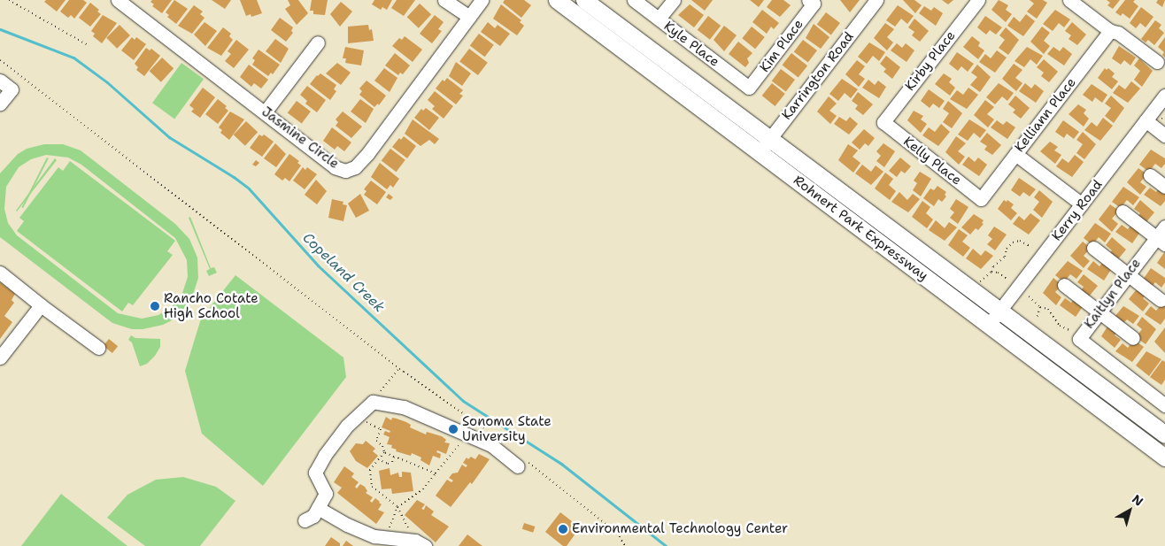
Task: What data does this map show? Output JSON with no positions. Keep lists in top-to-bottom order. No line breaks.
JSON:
{"streets":{"main road":["Rohnert Park Expressway"],"street":["Kyle Place","Kim Place","Kirby Place","Karrington Road","Kelliann Place","Jasmine Circle","Kelly Place","Kerry Road","Kaitlyn Place"]},"crossings":[["Kyle Place","Kim Place"],["Kirby Place","Kelly Place"],["Karrington Road","Rohnert Park Expressway"],["Kelliann Place","Kelly Place"],["Kerry Road","Rohnert Park Expressway"]],"water":["Copeland Creek"],"places":["Rancho Cotate High School","Sonoma State University","Environmental Technology Center"],"north":"top right"}
